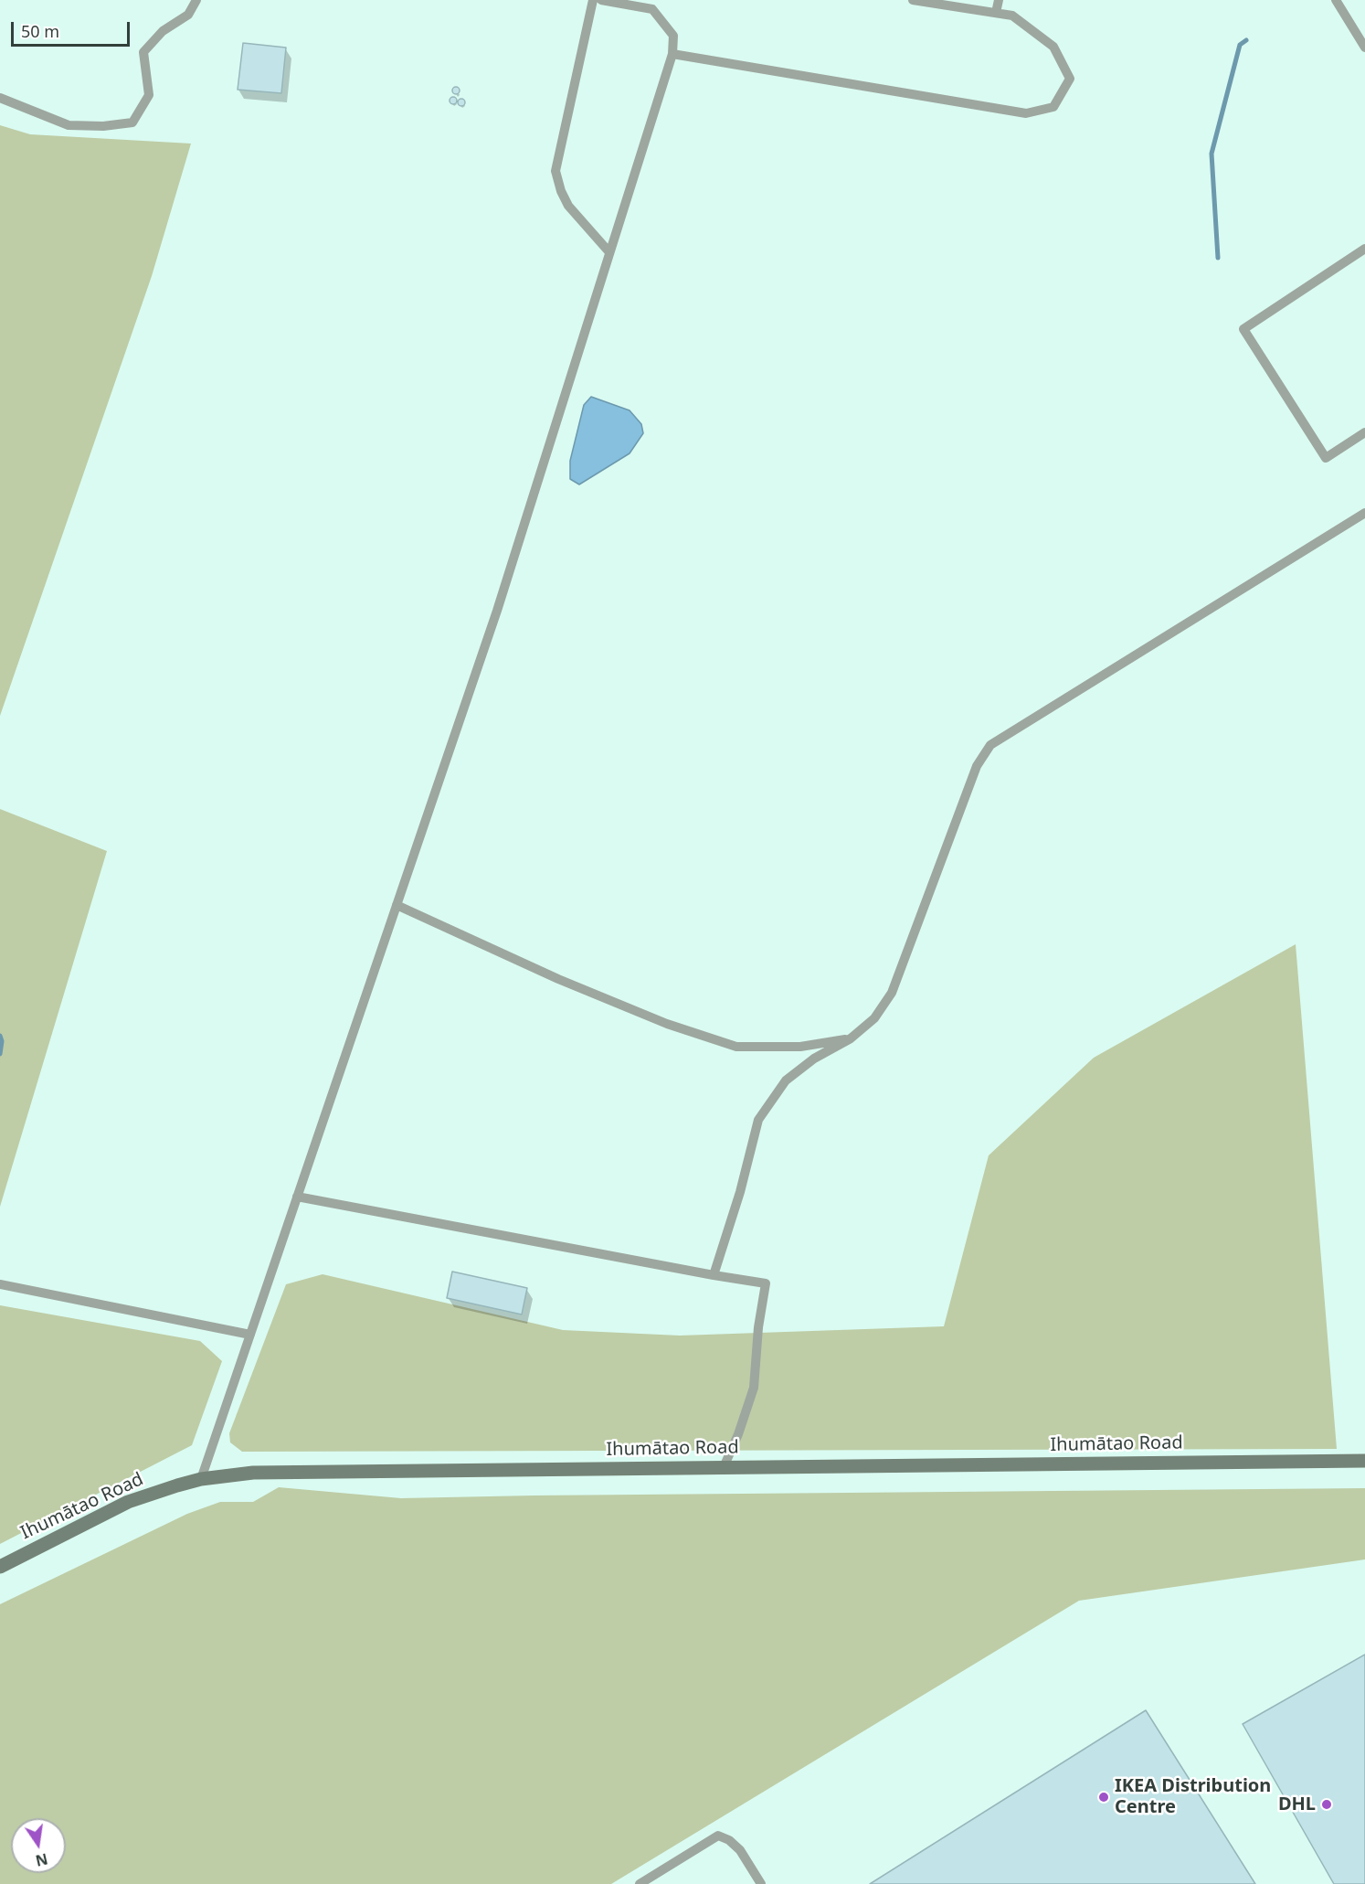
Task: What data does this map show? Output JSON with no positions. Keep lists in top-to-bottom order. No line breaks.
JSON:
{"streets":{"street":["Ihumātao Road"]},"places":["IKEA Distribution Centre","DHL"],"scale_bar":"50 m","north":"bottom"}
